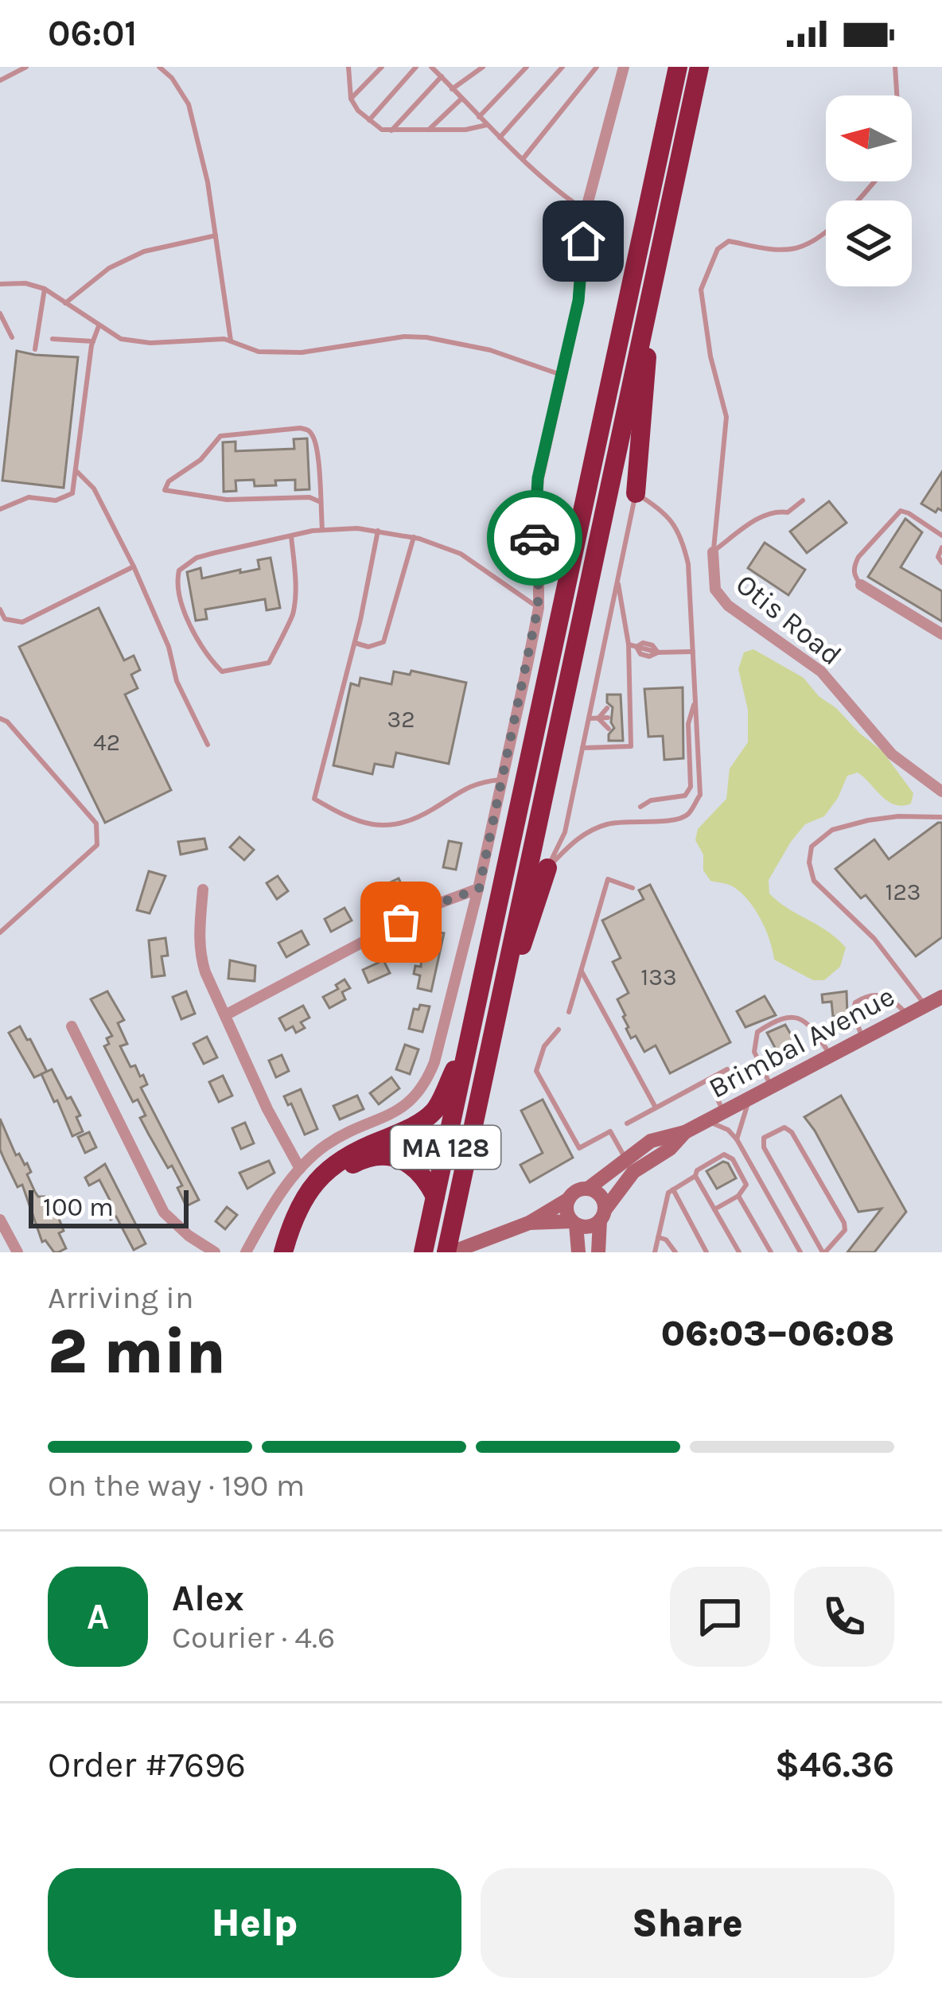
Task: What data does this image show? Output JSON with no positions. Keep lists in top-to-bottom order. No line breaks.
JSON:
{"streets":{"highway":["MA 128"],"main road":["Brimbal Avenue"],"street":["Otis Road"]},"house_numbers":["32","42","123","133"],"scale_bar":"100 m","north":"left","page":{"status":"06:01","scale":"100 m","heading":["2 min","Arriving in","06:03–06:08"],"panel":["Alex","Courier · 4.6","Order #7696","$46.36"],"bar":"On the way · 190 m","round":"A","buttons":["Help","Share"]}}
